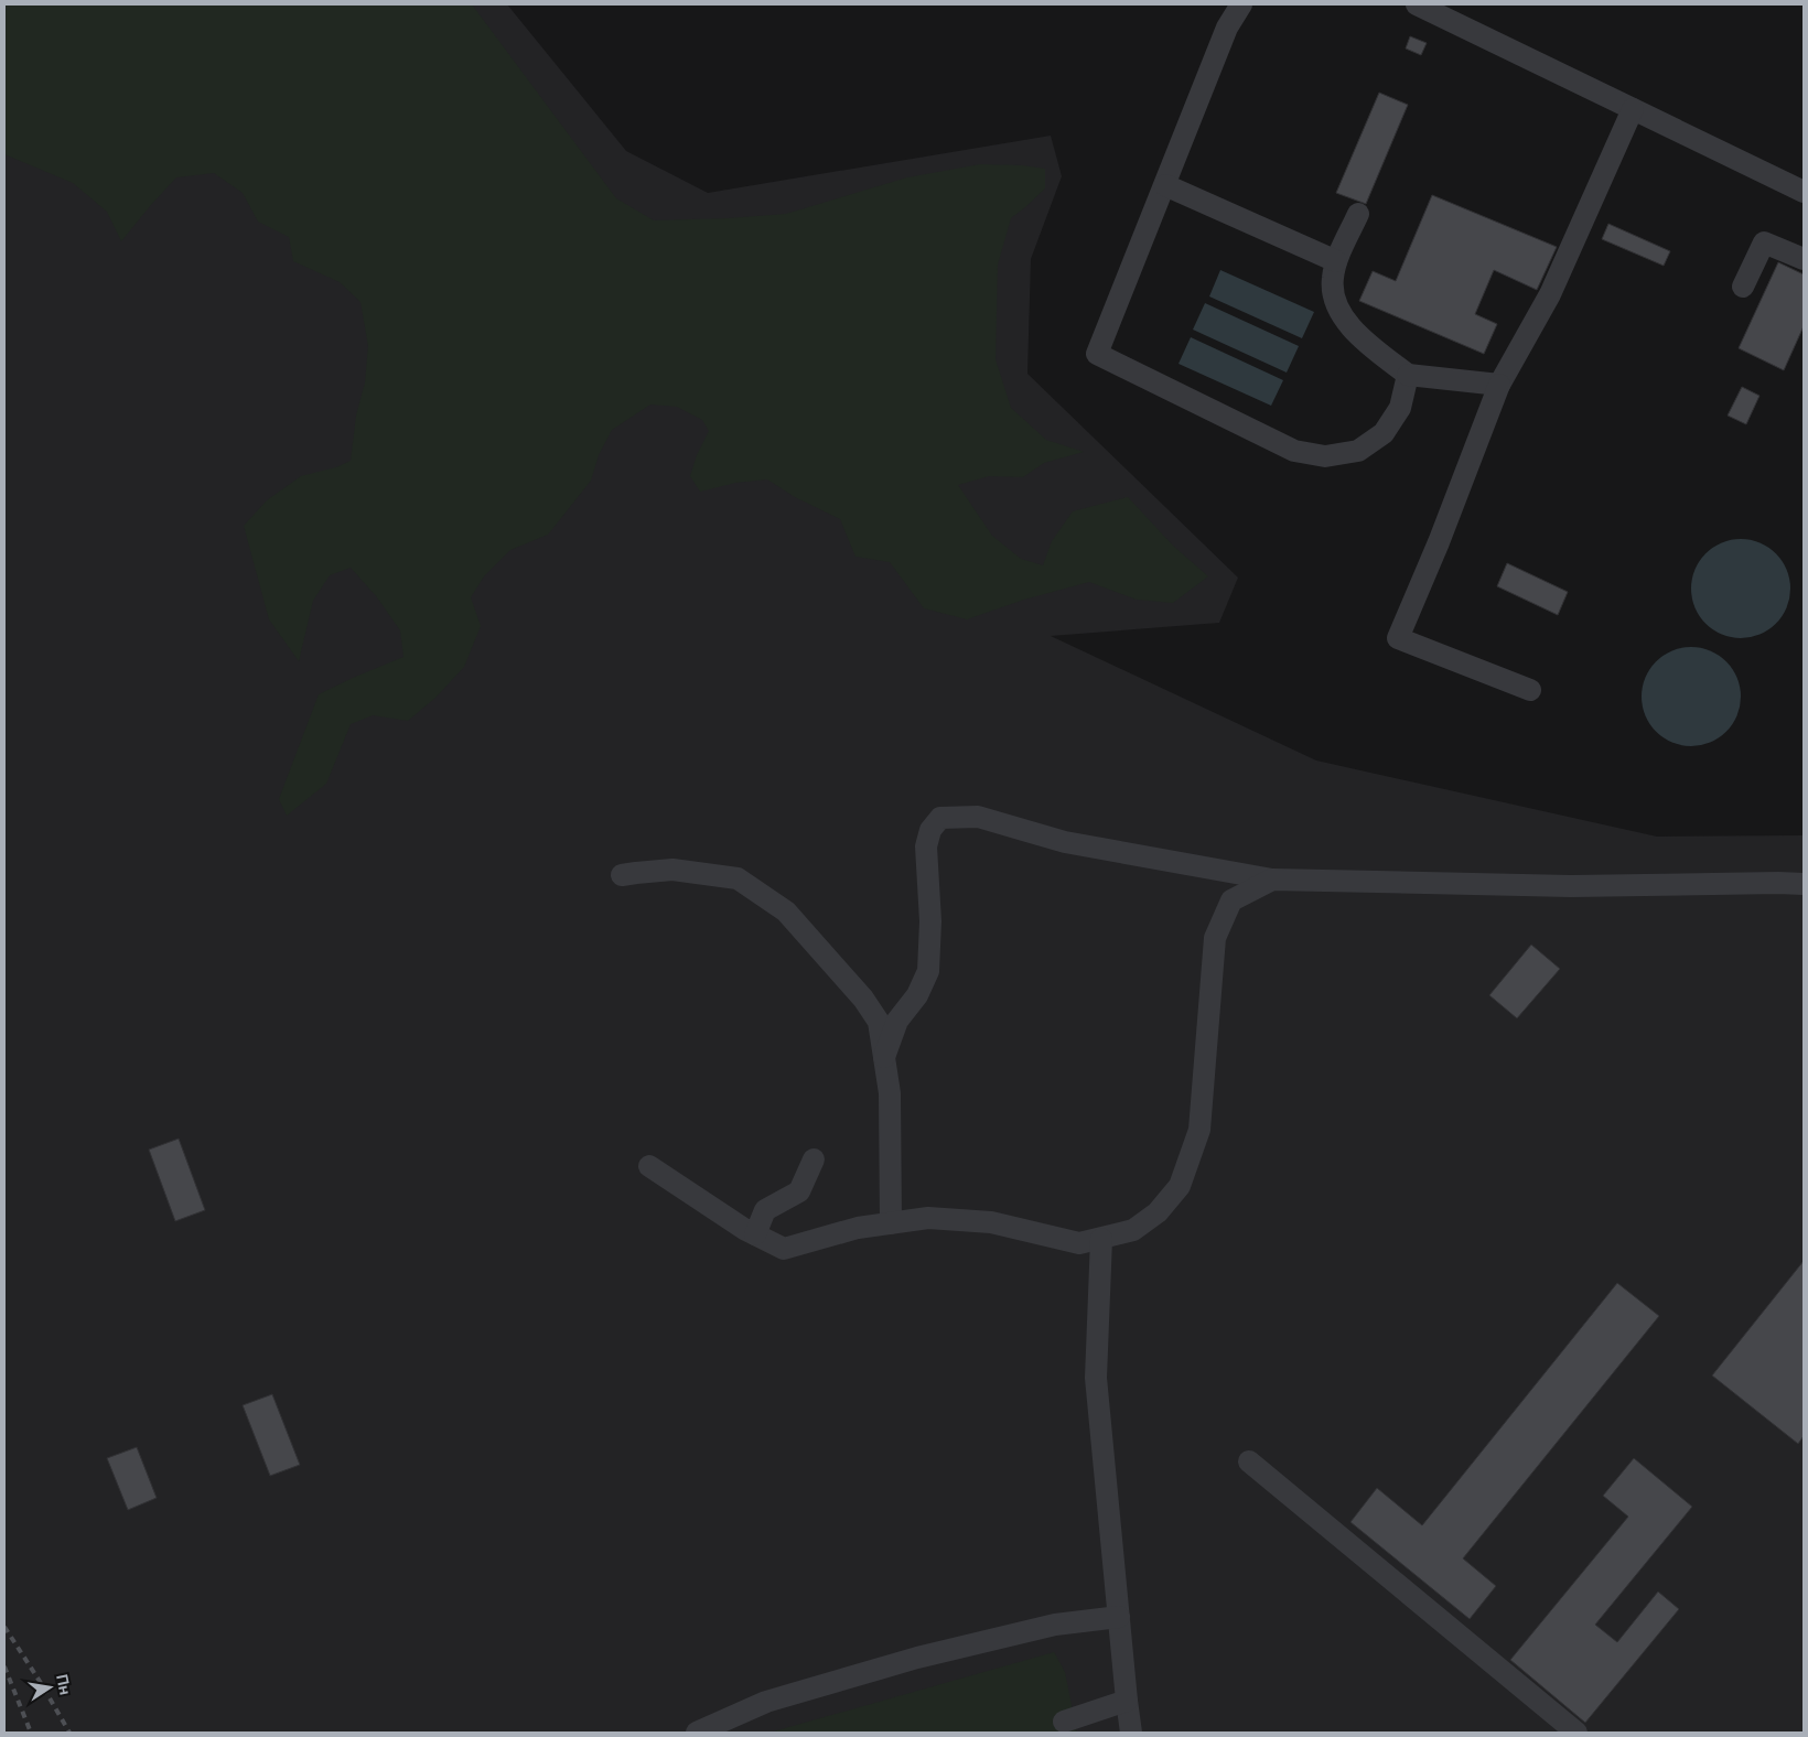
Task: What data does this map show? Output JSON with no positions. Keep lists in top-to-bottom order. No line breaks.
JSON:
{"north":"right"}
